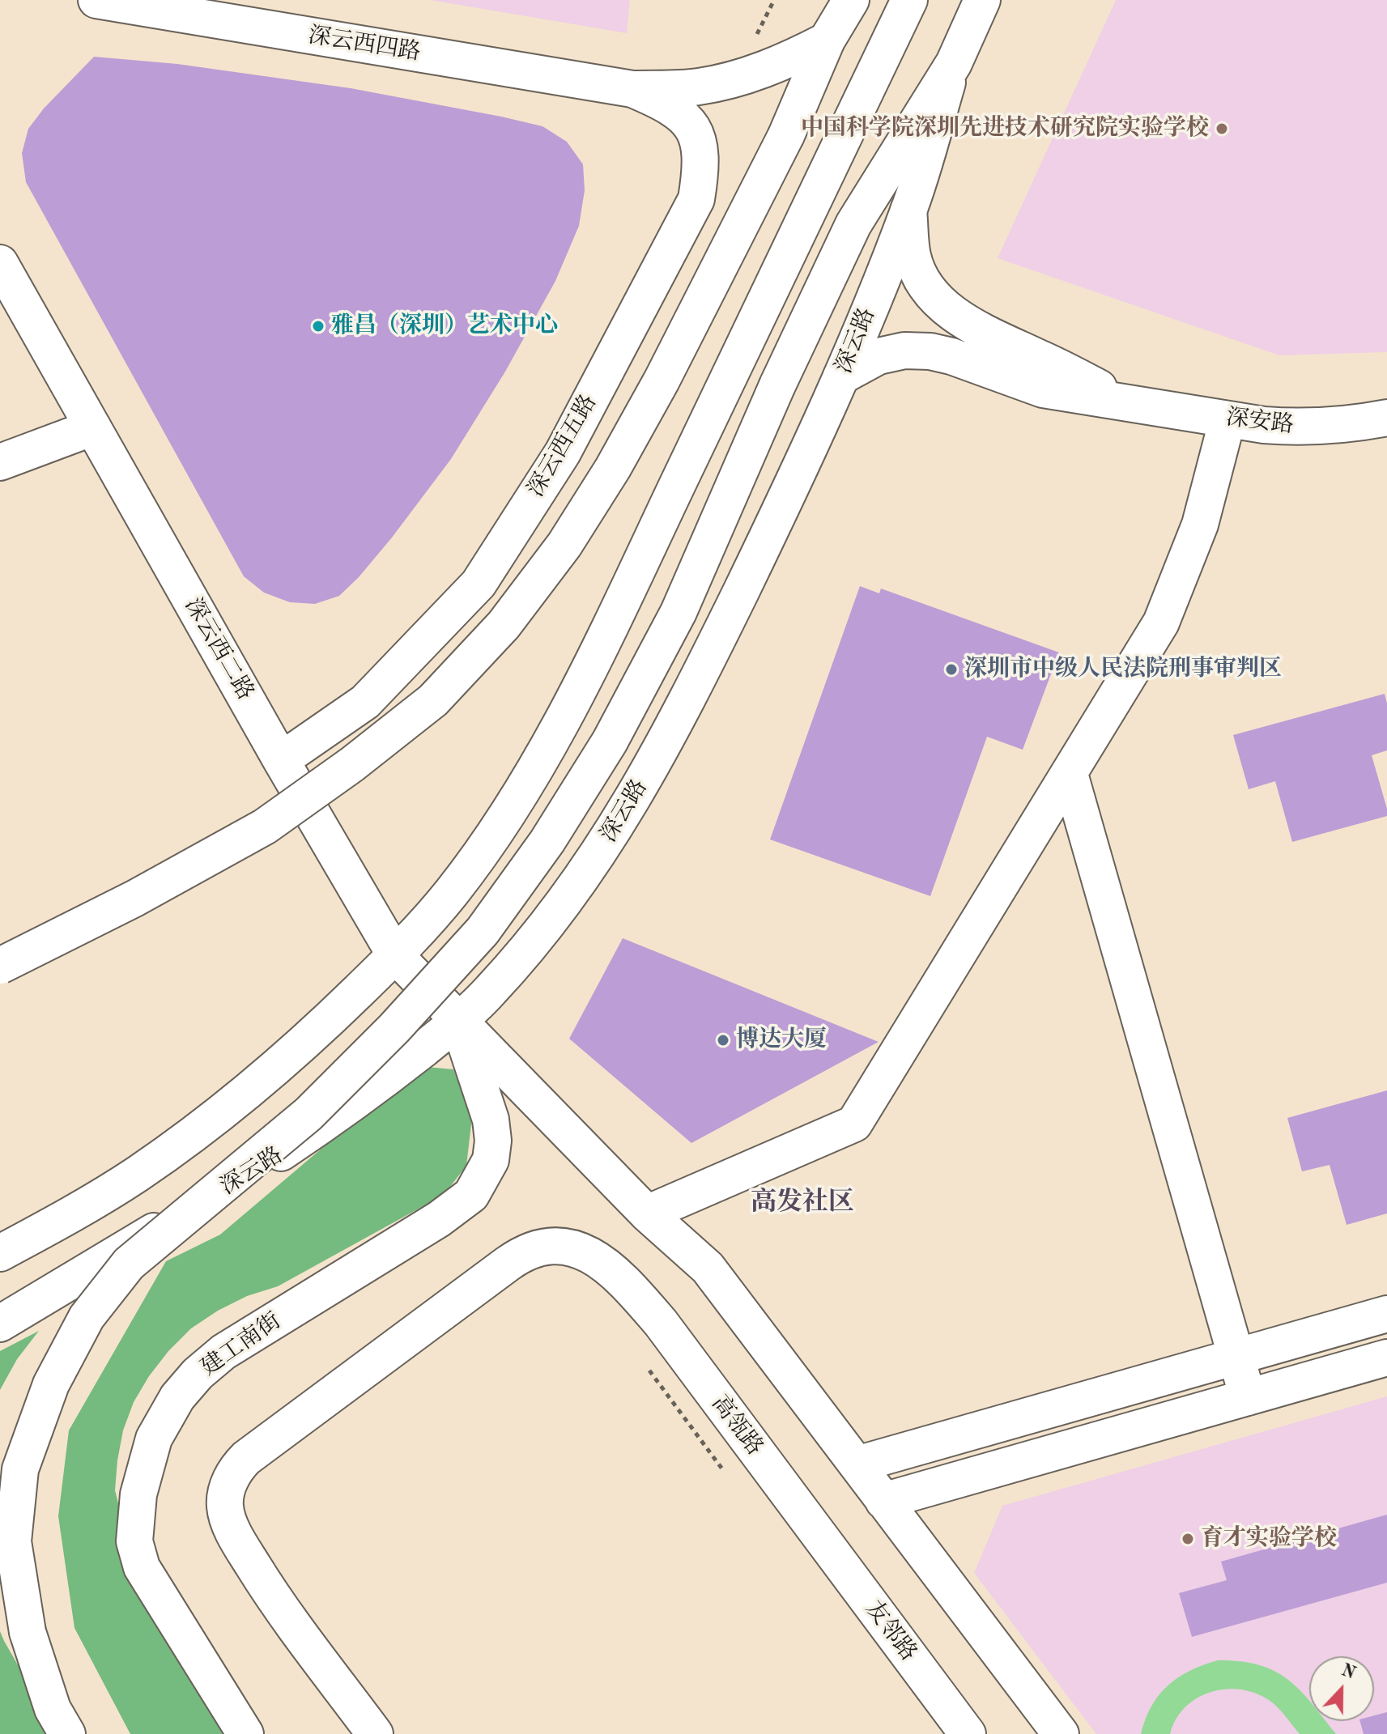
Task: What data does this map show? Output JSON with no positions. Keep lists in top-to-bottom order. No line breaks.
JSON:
{"streets":{"main road":["深云西四路","深云路","深安路","深云西五路","深云西二路","建工南街","高瓴路","友邻路"]},"crossings":[["深云西四路","深云西五路"],["深云路","深安路"],["深云路","深云西二路"],["深云路","建工南街"],["深云西五路","深云西二路"],["深云西二路","建工南街"],["高瓴路","友邻路"]],"districts":["高发社区"],"places":["中国科学院深圳先进技术研究院实验学校","雅昌（深圳）艺术中心","深圳市中级人民法院刑事审判区","博达大厦","育才实验学校"],"north":"top"}
